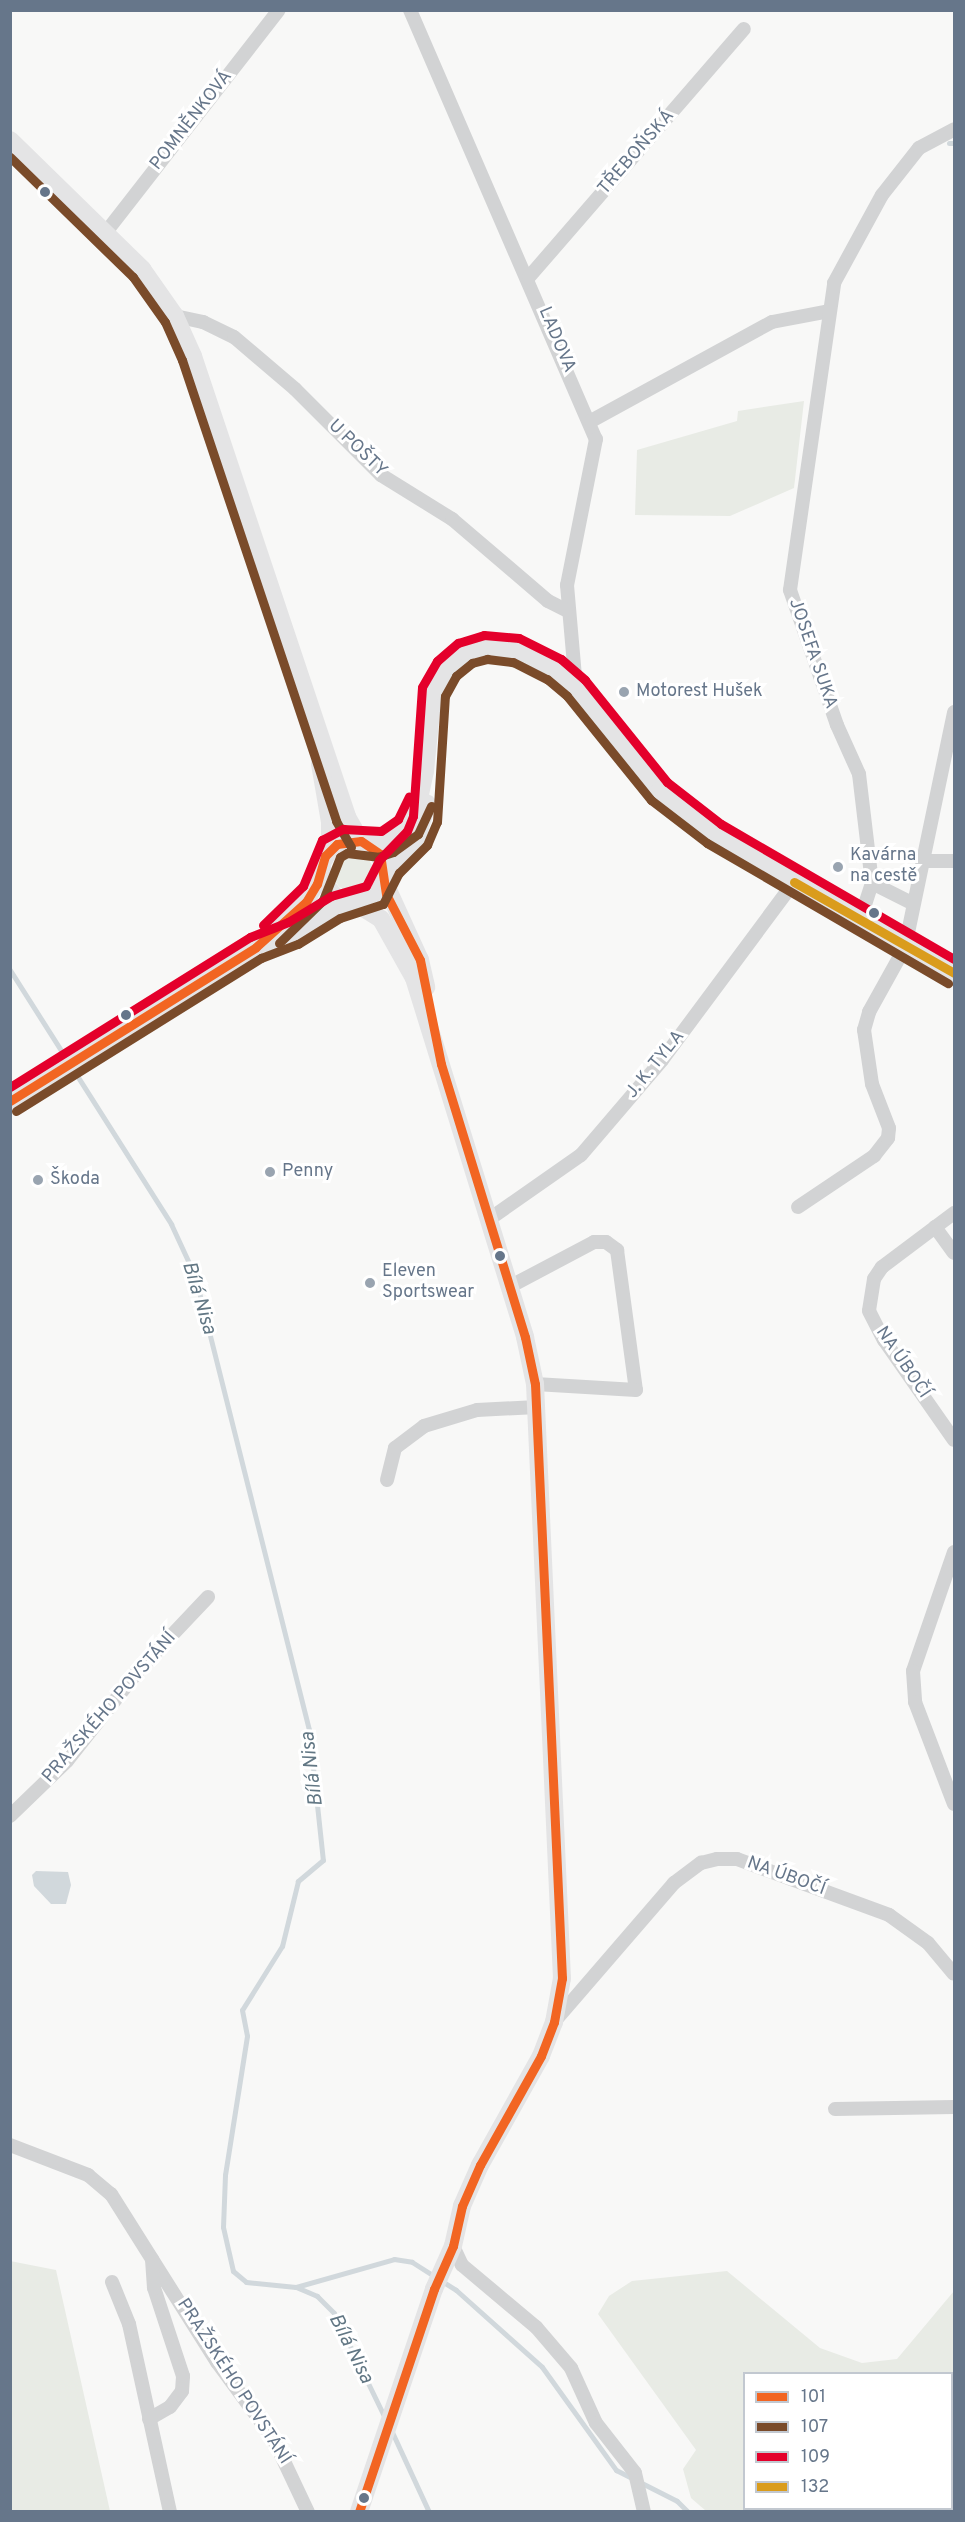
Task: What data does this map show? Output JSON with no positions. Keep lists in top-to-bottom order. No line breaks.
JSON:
{"streets":{"street":["POMNĚNKOVÁ","TŘEBOŇSKÁ","LADOVA","U POŠTY","JOSEFA SUKA","J. K. TYLA","NA ÚBOČÍ","PRAŽSKÉHO POVSTÁNÍ"]},"crossings":[["TŘEBOŇSKÁ","LADOVA"],["LADOVA","U POŠTY"]],"water":["Bílá Nisa"],"places":["Motorest Hušek","Kavárna na cestě","Penny","Škoda","Eleven Sportswear"],"lines":["transit line 107","transit line 109","transit line 101","transit line 132"],"legend":["101","107","109","132"]}
